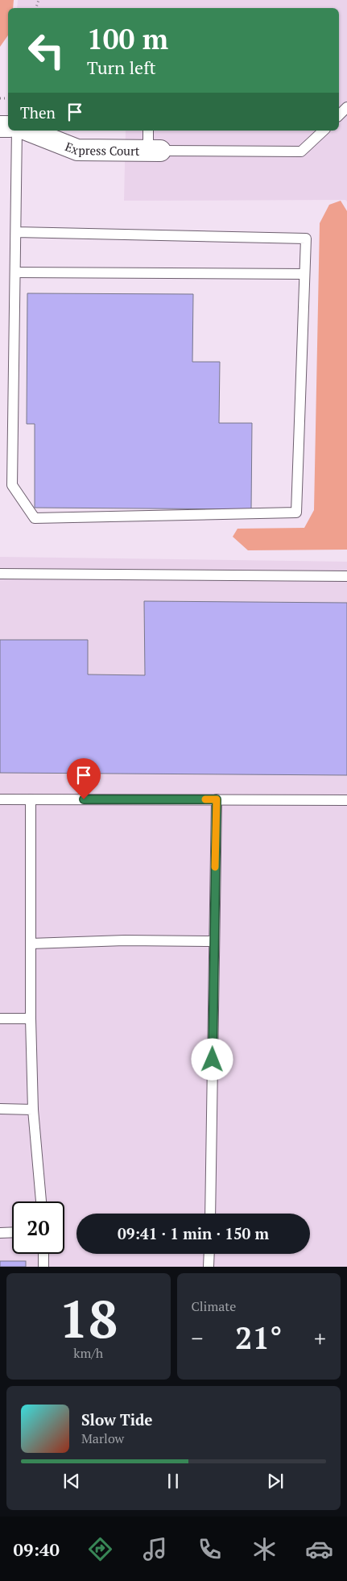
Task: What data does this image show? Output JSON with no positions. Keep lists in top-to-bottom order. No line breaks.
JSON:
{"streets":{"street":["Express Court"]},"page":{"turn":["100 m","Turn left"],"then":"Then","limit":"20","trip":"09:41 · 1 min · 150 m","tile":[["18","km/h"],"Climate"],"heat":["−","21°","+"],"song":["Slow Tide","Marlow"],"tabs":"09:40"}}
